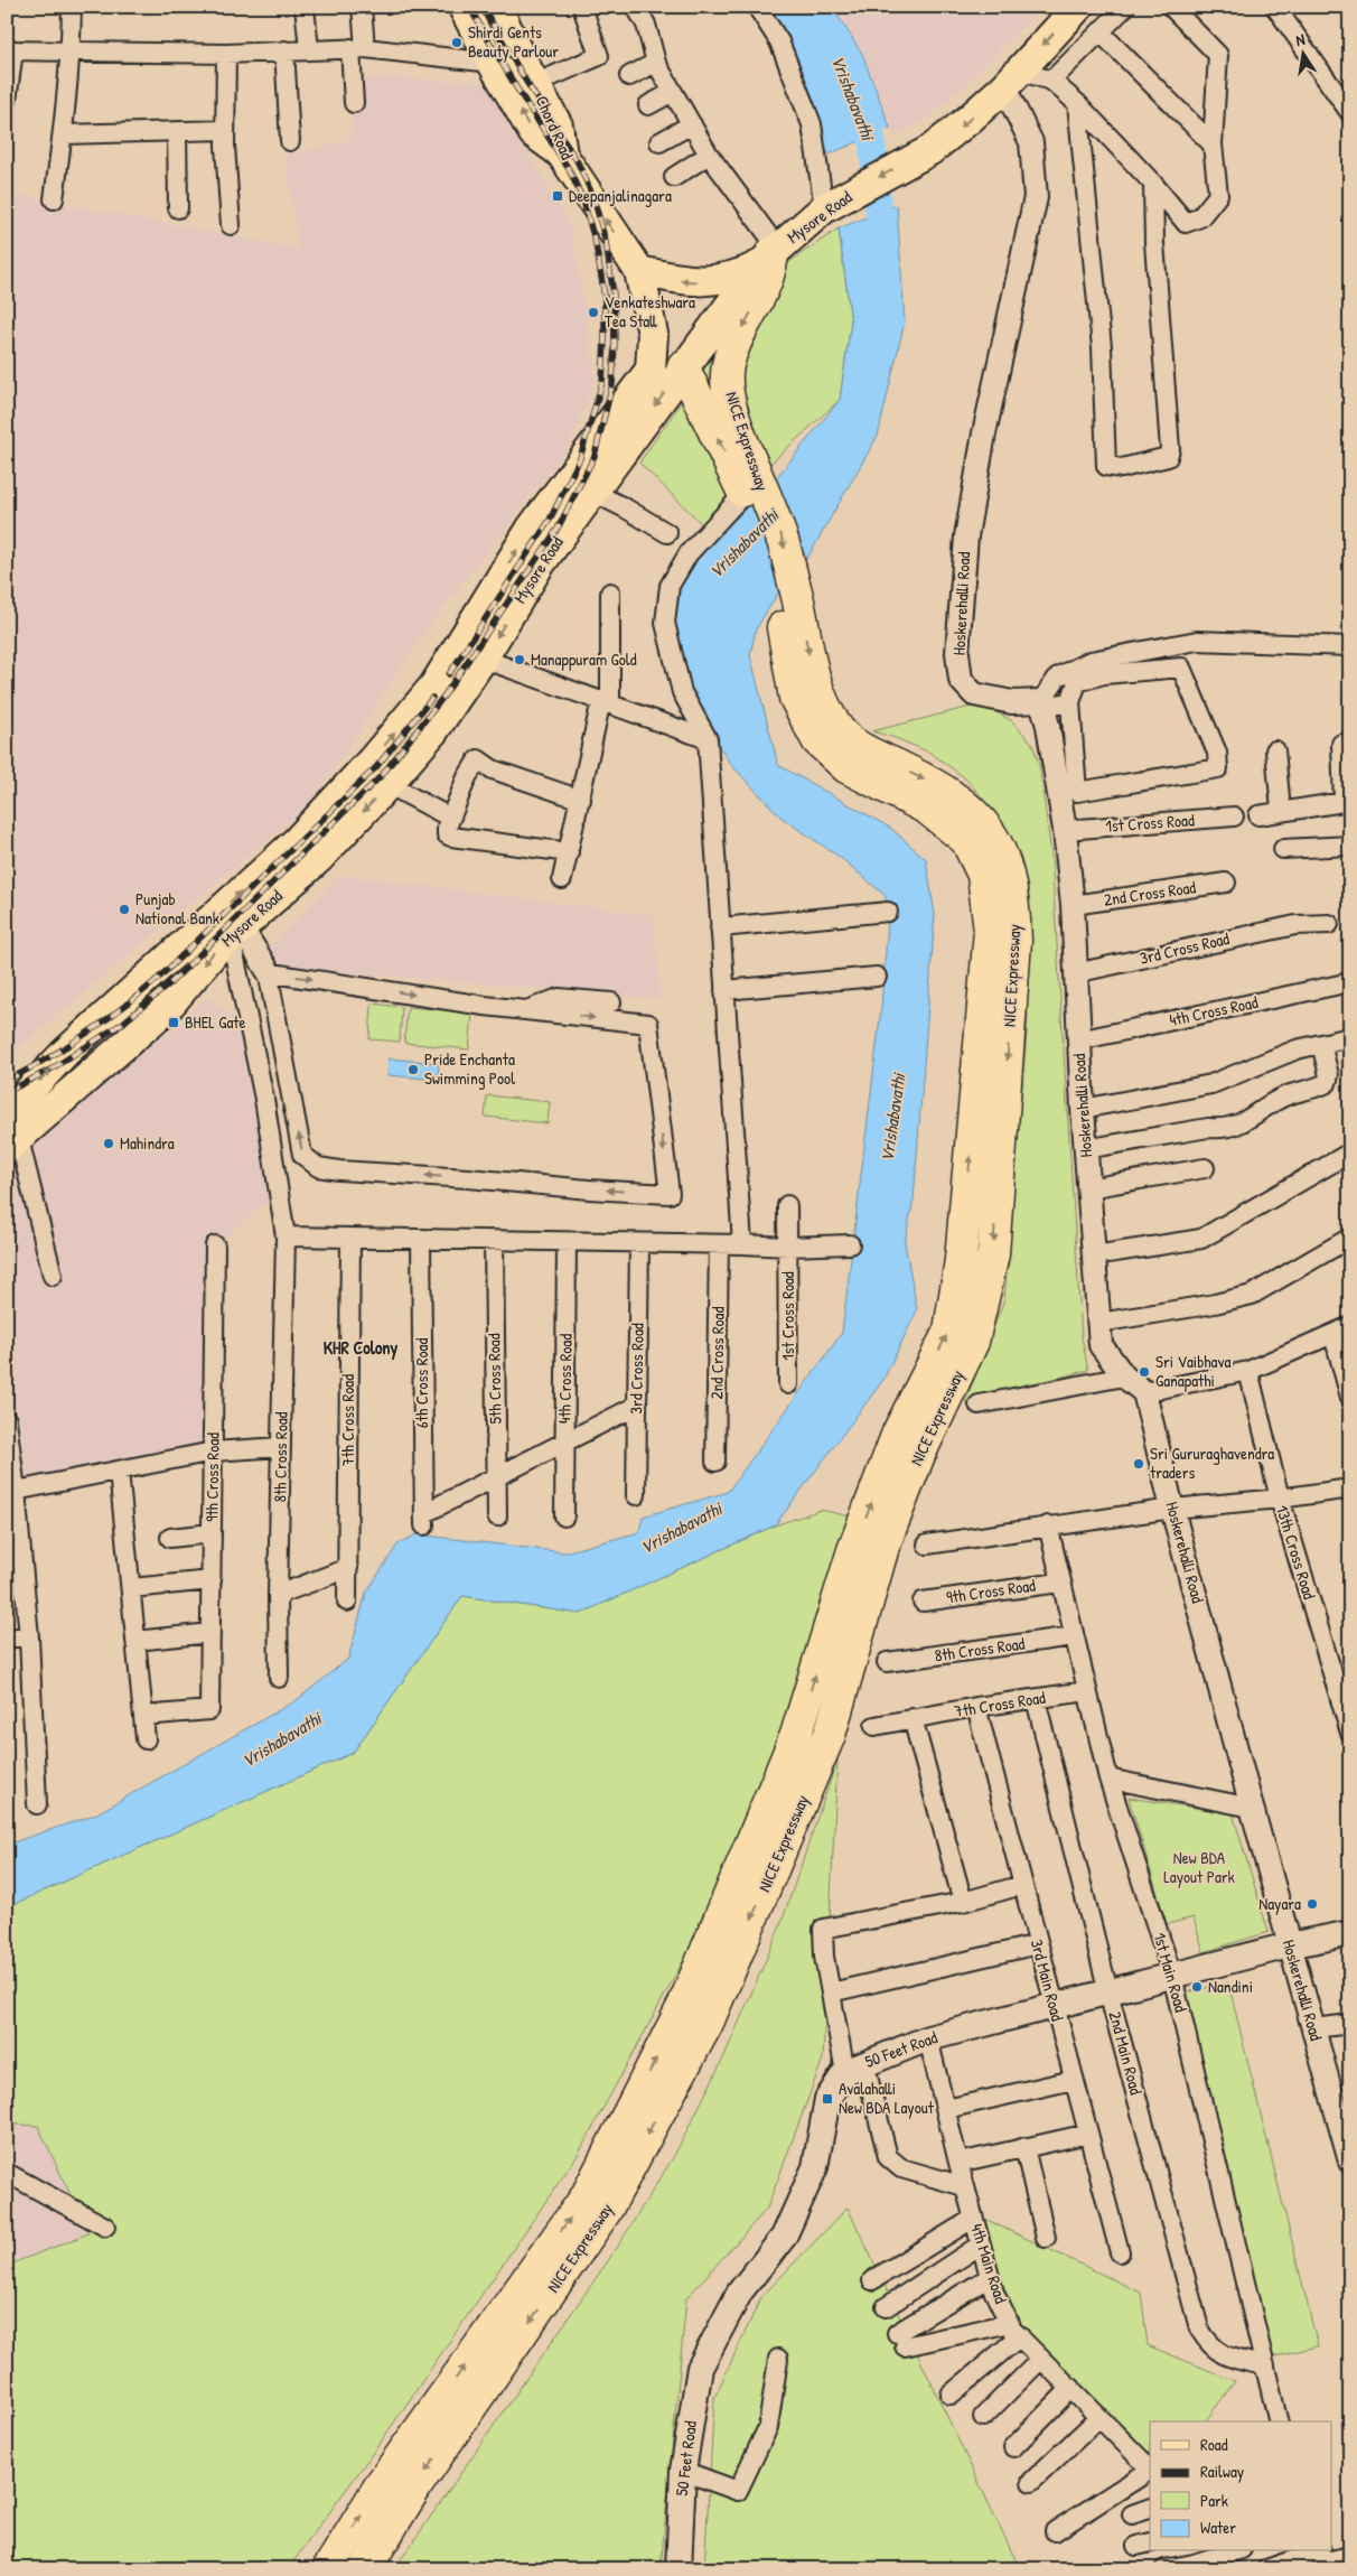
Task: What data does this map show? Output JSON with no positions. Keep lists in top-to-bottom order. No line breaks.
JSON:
{"streets":{"highway":["Chord Road","Mysore Road","NICE Expressway"],"main road":["50 Feet Road"],"street":["Hoskerehalli Road","1st Cross Road","2nd Cross Road","3rd Cross Road","4th Cross Road","5th Cross Road","6th Cross Road","7th Cross Road","8th Cross Road","9th Cross Road","13th Cross Road","1st Main Road","3rd Main Road","2nd Main Road","4th Main Road"]},"crossings":[["Chord Road","Mysore Road"],["Mysore Road","NICE Expressway"],["Mysore Road","Hoskerehalli Road"],["Mysore Road","8th Cross Road"],["Hoskerehalli Road","1st Cross Road"],["Hoskerehalli Road","2nd Cross Road"],["Hoskerehalli Road","3rd Cross Road"],["Hoskerehalli Road","4th Cross Road"],["Hoskerehalli Road","50 Feet Road"],["5th Cross Road","6th Cross Road"],["7th Cross Road","1st Main Road"],["7th Cross Road","3rd Main Road"],["7th Cross Road","2nd Main Road"],["8th Cross Road","1st Main Road"],["9th Cross Road","1st Main Road"],["1st Main Road","50 Feet Road"],["1st Main Road","2nd Main Road"],["3rd Main Road","50 Feet Road"],["50 Feet Road","2nd Main Road"],["50 Feet Road","4th Main Road"]],"one_way":["Chord Road"],"districts":["KHR Colony"],"water":["Vrishabavathi"],"parks":["New BDA Layout Park"],"places":{"other":["Shirdi Gents Beauty Parlour","Venkateshwara Tea Stall","Manappuram Gold","Punjab National Bank","Pride Enchanta Swimming Pool","Mahindra","Sri Vaibhava Ganapathi","Sri Gururaghavendra traders","Nayara","Nandini"],"transit":["Deepanjalinagara","BHEL Gate","Avalahalli New BDA Layout"]},"legend":["Road","Railway","Park","Water"],"north":"top"}
